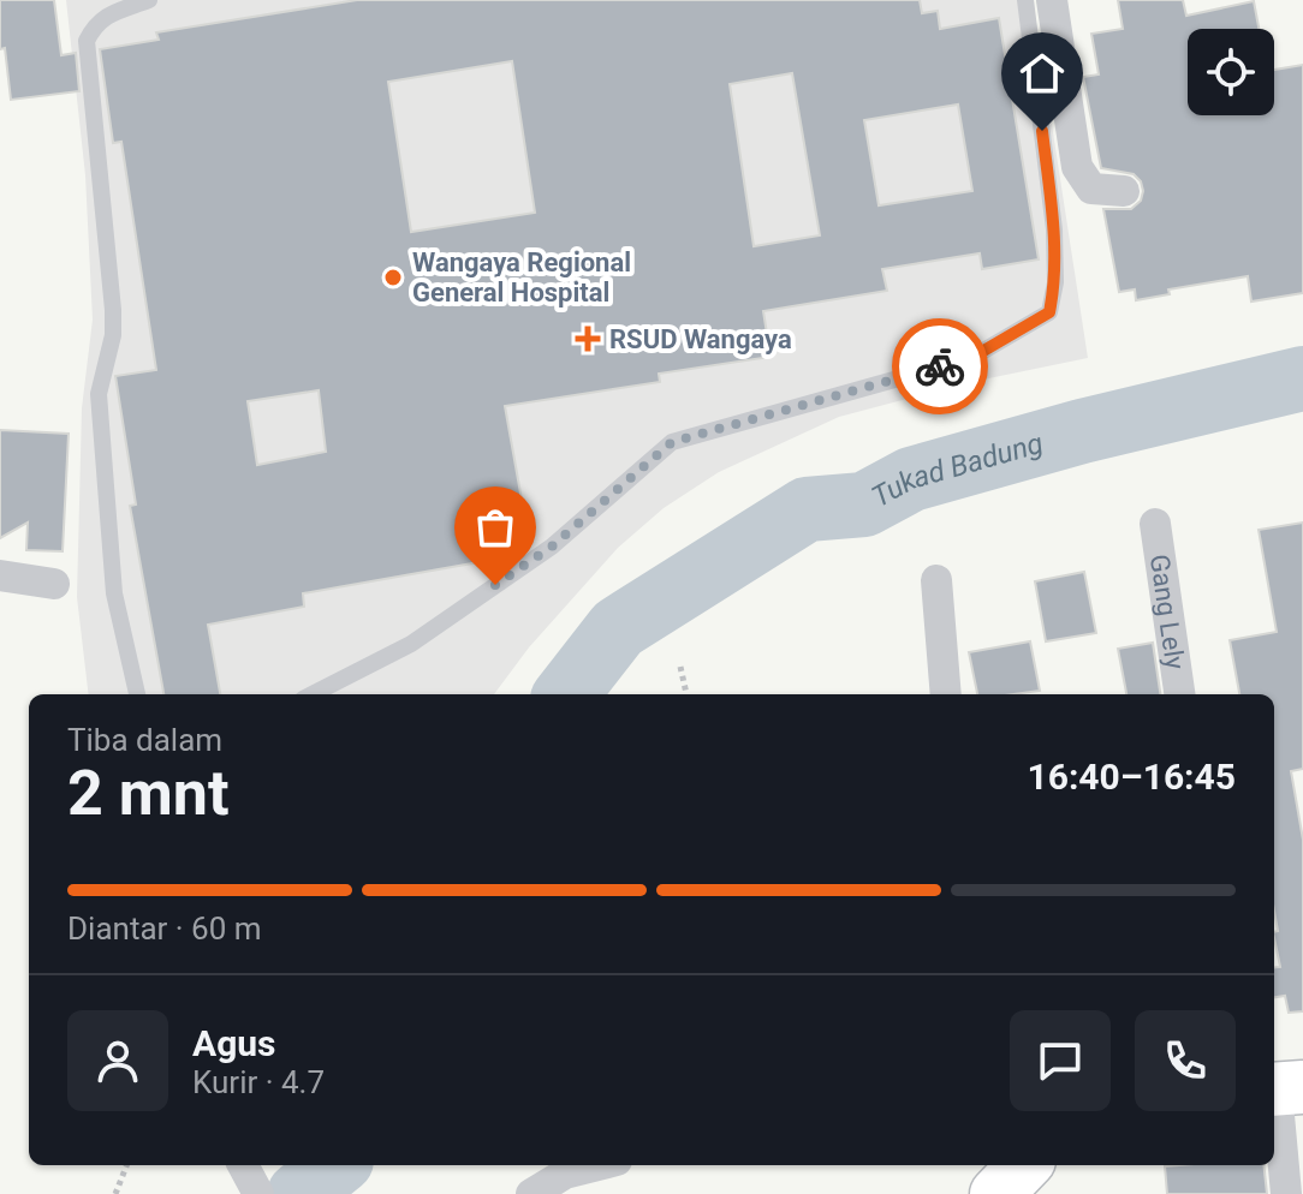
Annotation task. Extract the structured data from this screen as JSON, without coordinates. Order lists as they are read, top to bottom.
{
  "streets": {
    "street": ["Gang Lely"]
  },
  "water": ["Tukad Badung"],
  "places": {
    "other": ["Wangaya Regional General Hospital"],
    "health": ["RSUD Wangaya"]
  },
  "page": {
    "heading": ["2 mnt", "Tiba dalam", "16:40–16:45"],
    "panel": ["Agus", "Kurir · 4.7"],
    "bar": "Diantar · 60 m"
  }
}
